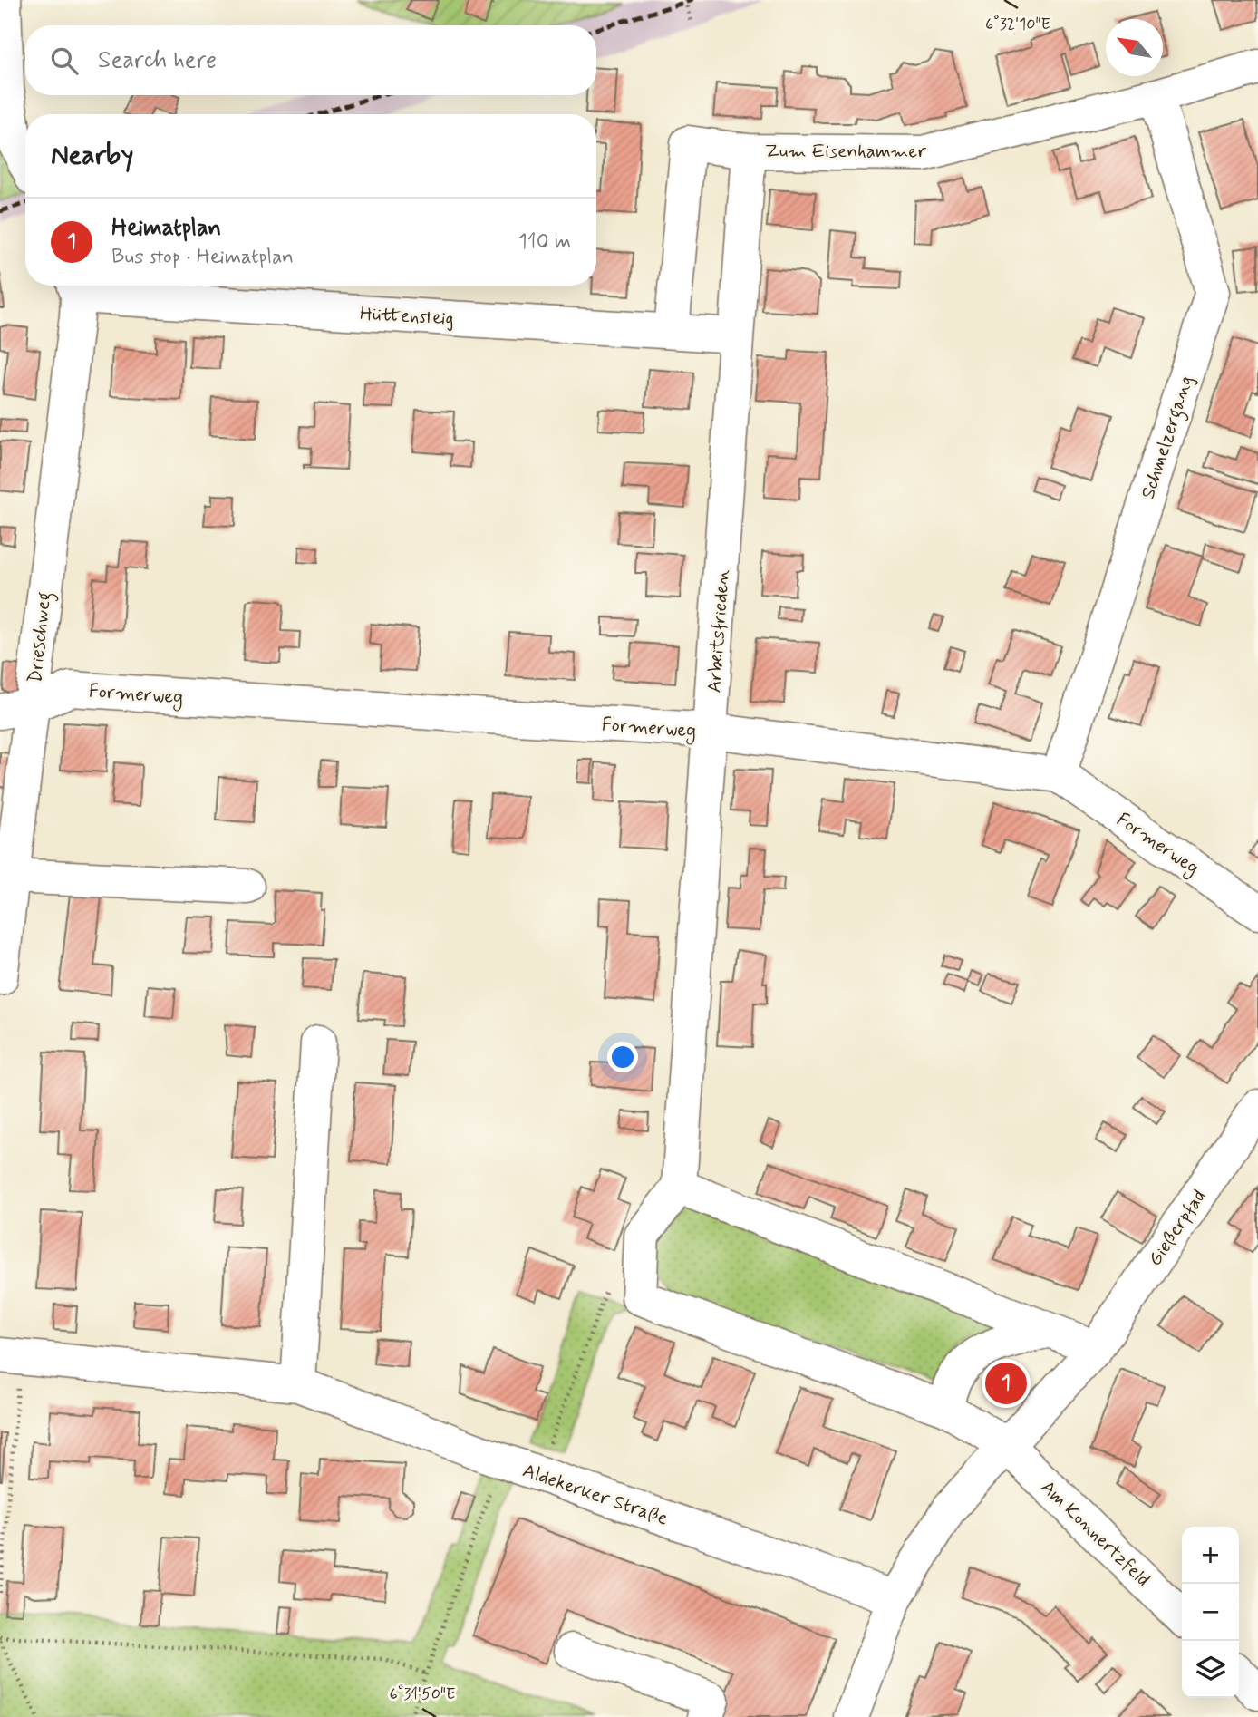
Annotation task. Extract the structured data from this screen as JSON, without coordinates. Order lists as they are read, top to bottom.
{
  "streets": {
    "street": [
      "Zum Eisenhammer",
      "Hüttensteig",
      "Schmelzergang",
      "Arbeitsfrieden",
      "Drieschweg",
      "Formerweg",
      "Gießerpfad",
      "Aldekerker Straße",
      "Am Konnertzfeld"
    ]
  },
  "crossings": [
    ["Zum Eisenhammer", "Hüttensteig"],
    ["Zum Eisenhammer", "Schmelzergang"],
    ["Zum Eisenhammer", "Arbeitsfrieden"],
    ["Hüttensteig", "Arbeitsfrieden"],
    ["Hüttensteig", "Drieschweg"],
    ["Schmelzergang", "Formerweg"],
    ["Arbeitsfrieden", "Formerweg"],
    ["Drieschweg", "Formerweg"],
    ["Gießerpfad", "Aldekerker Straße"],
    ["Gießerpfad", "Am Konnertzfeld"]
  ],
  "north": "top left",
  "page": {
    "search": "Search here",
    "heading": "Nearby",
    "list": [
      {
        "mark": "1",
        "name": "Heimatplan",
        "note": "Bus stop · Heimatplan",
        "value": "110 m"
      }
    ],
    "pins": "1",
    "map_buttons": ["+", "−"]
  },
  "coordinates": ["6°32'10\"E", "6°31'50\"E"]
}
